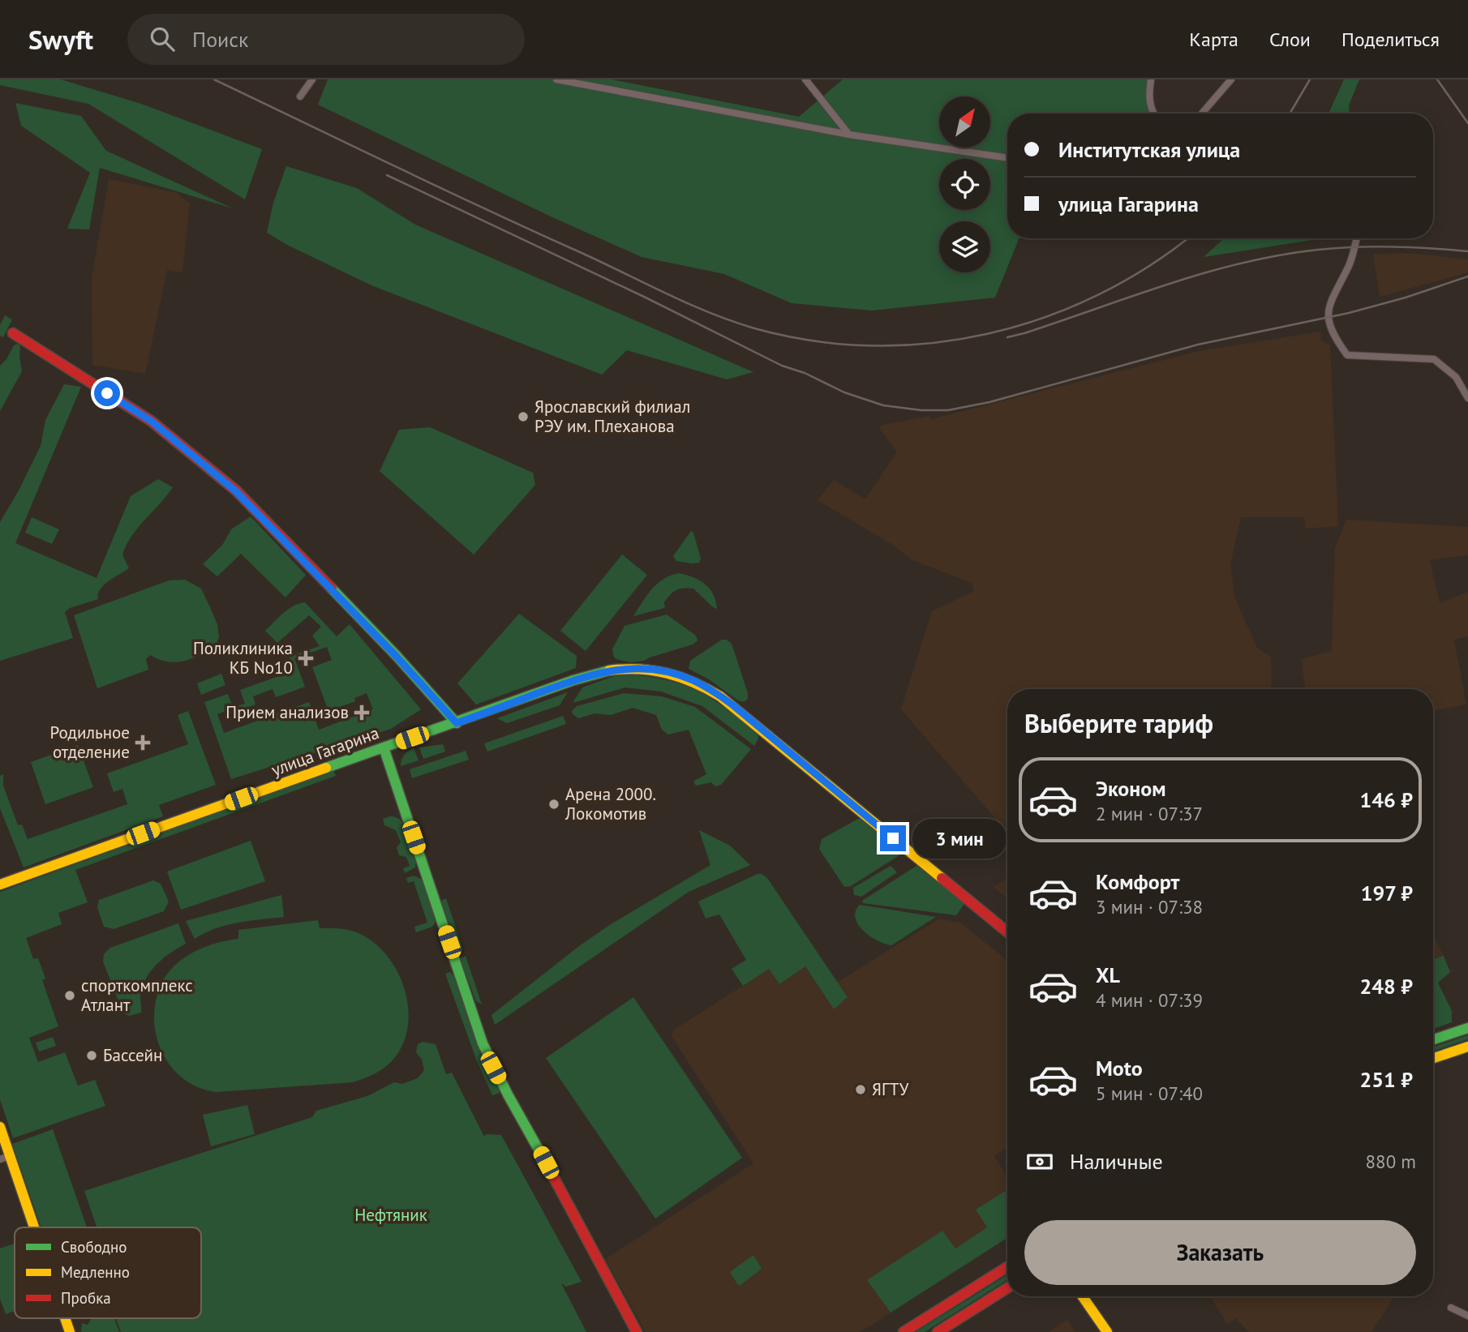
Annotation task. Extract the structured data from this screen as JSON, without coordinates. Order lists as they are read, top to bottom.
{
  "streets": {
    "street": ["улица Гагарина"]
  },
  "parks": ["Нефтяник"],
  "places": {
    "other": [
      "Ярославский филиал РЭУ им. Плеханова",
      "Арена 2000. Локомотив",
      "спорткомплекс Атлант",
      "Бассейн",
      "ЯГТУ"
    ],
    "health": ["Поликлиника КБ No10", "Прием анализов", "Родильное отделение"]
  },
  "legend": ["Свободно", "Медленно", "Пробка"],
  "north": "top right",
  "page": {
    "header": "Swyft",
    "search": "Поиск",
    "nav": ["Карта", "Слои", "Поделиться"],
    "banner": ["Институтская улица", "улица Гагарина"],
    "heading": "Выберите тариф",
    "list": [
      {
        "name": "Эконом",
        "note": "2 мин · 07:37",
        "value": "146 ₽"
      },
      {
        "name": "Комфорт",
        "note": "3 мин · 07:38",
        "value": "197 ₽"
      },
      {
        "name": "XL",
        "note": "4 мин · 07:39",
        "value": "248 ₽"
      },
      {
        "name": "Moto",
        "note": "5 мин · 07:40",
        "value": "251 ₽"
      }
    ],
    "bubble": "3 мин",
    "pay": ["Наличные", "880 m"],
    "buttons": "Заказать"
  }
}
